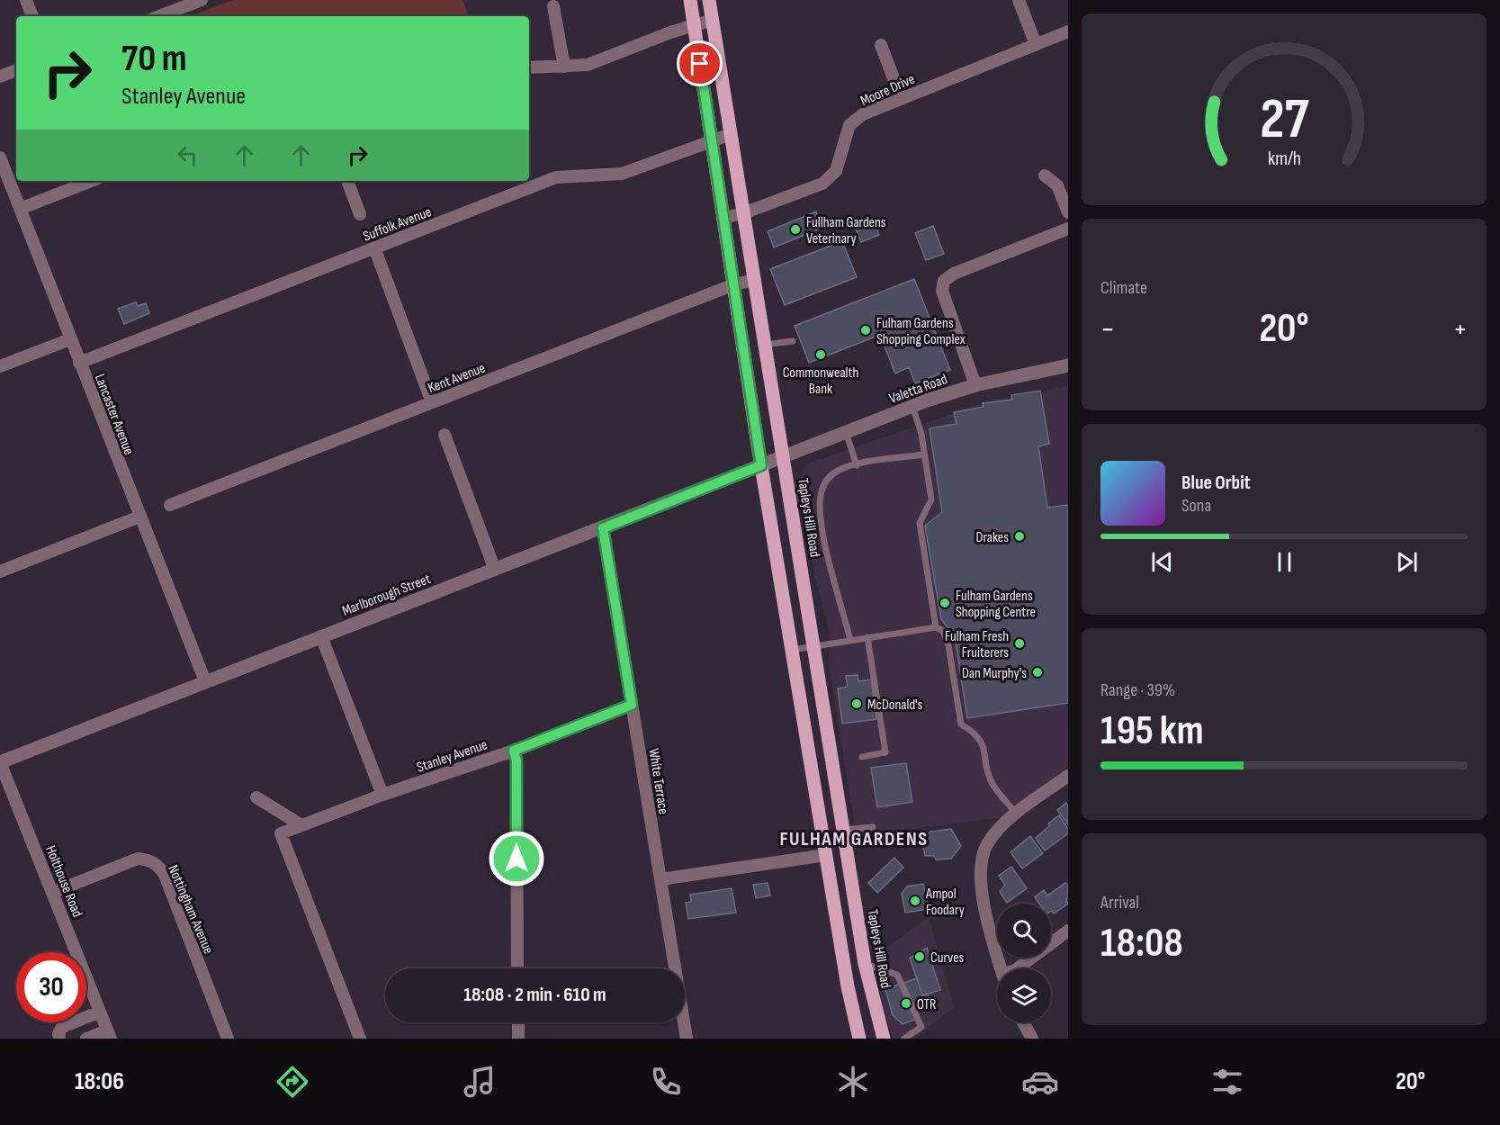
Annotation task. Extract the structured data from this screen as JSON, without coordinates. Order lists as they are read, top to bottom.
{
  "streets": {
    "main road": ["Tapleys Hill Road"],
    "street": [
      "Moore Drive",
      "Suffolk Avenue",
      "Kent Avenue",
      "Valetta Road",
      "Lancaster Avenue",
      "Marlborough Street",
      "Stanley Avenue",
      "White Terrace",
      "Holthouse Road",
      "Nottingham Avenue"
    ]
  },
  "crossings": [
    ["Moore Drive", "Tapleys Hill Road"],
    ["Suffolk Avenue", "Lancaster Avenue"],
    ["Suffolk Avenue", "Tapleys Hill Road"],
    ["Kent Avenue", "Tapleys Hill Road"],
    ["Valetta Road", "Tapleys Hill Road"],
    ["Valetta Road", "Marlborough Street"],
    ["Lancaster Avenue", "Marlborough Street"],
    ["Tapleys Hill Road", "Marlborough Street"],
    ["Marlborough Street", "White Terrace"],
    ["Marlborough Street", "Holthouse Road"],
    ["Stanley Avenue", "White Terrace"],
    ["Holthouse Road", "Nottingham Avenue"]
  ],
  "districts": ["FULHAM GARDENS"],
  "places": [
    "Fullham Gardens Veterinary",
    "Fulham Gardens Shopping Complex",
    "Commonwealth Bank",
    "Drakes",
    "Fulham Gardens Shopping Centre",
    "Fulham Fresh Fruiterers",
    "Dan Murphy's",
    "McDonald's",
    "Ampol Foodary",
    "Curves",
    "OTR"
  ],
  "page": {
    "turn": ["70 m", "Stanley Avenue"],
    "tile": [
      "Climate",
      ["Range · 39%", "195 km"],
      ["Arrival", "18:08"]
    ],
    "heat": ["−", "20°", "+"],
    "song": ["Blue Orbit", "Sona"],
    "limit": "30",
    "trip": "18:08 · 2 min · 610 m",
    "tabs": ["18:06", "20°"],
    "gauge": ["27", "km/h"]
  }
}
